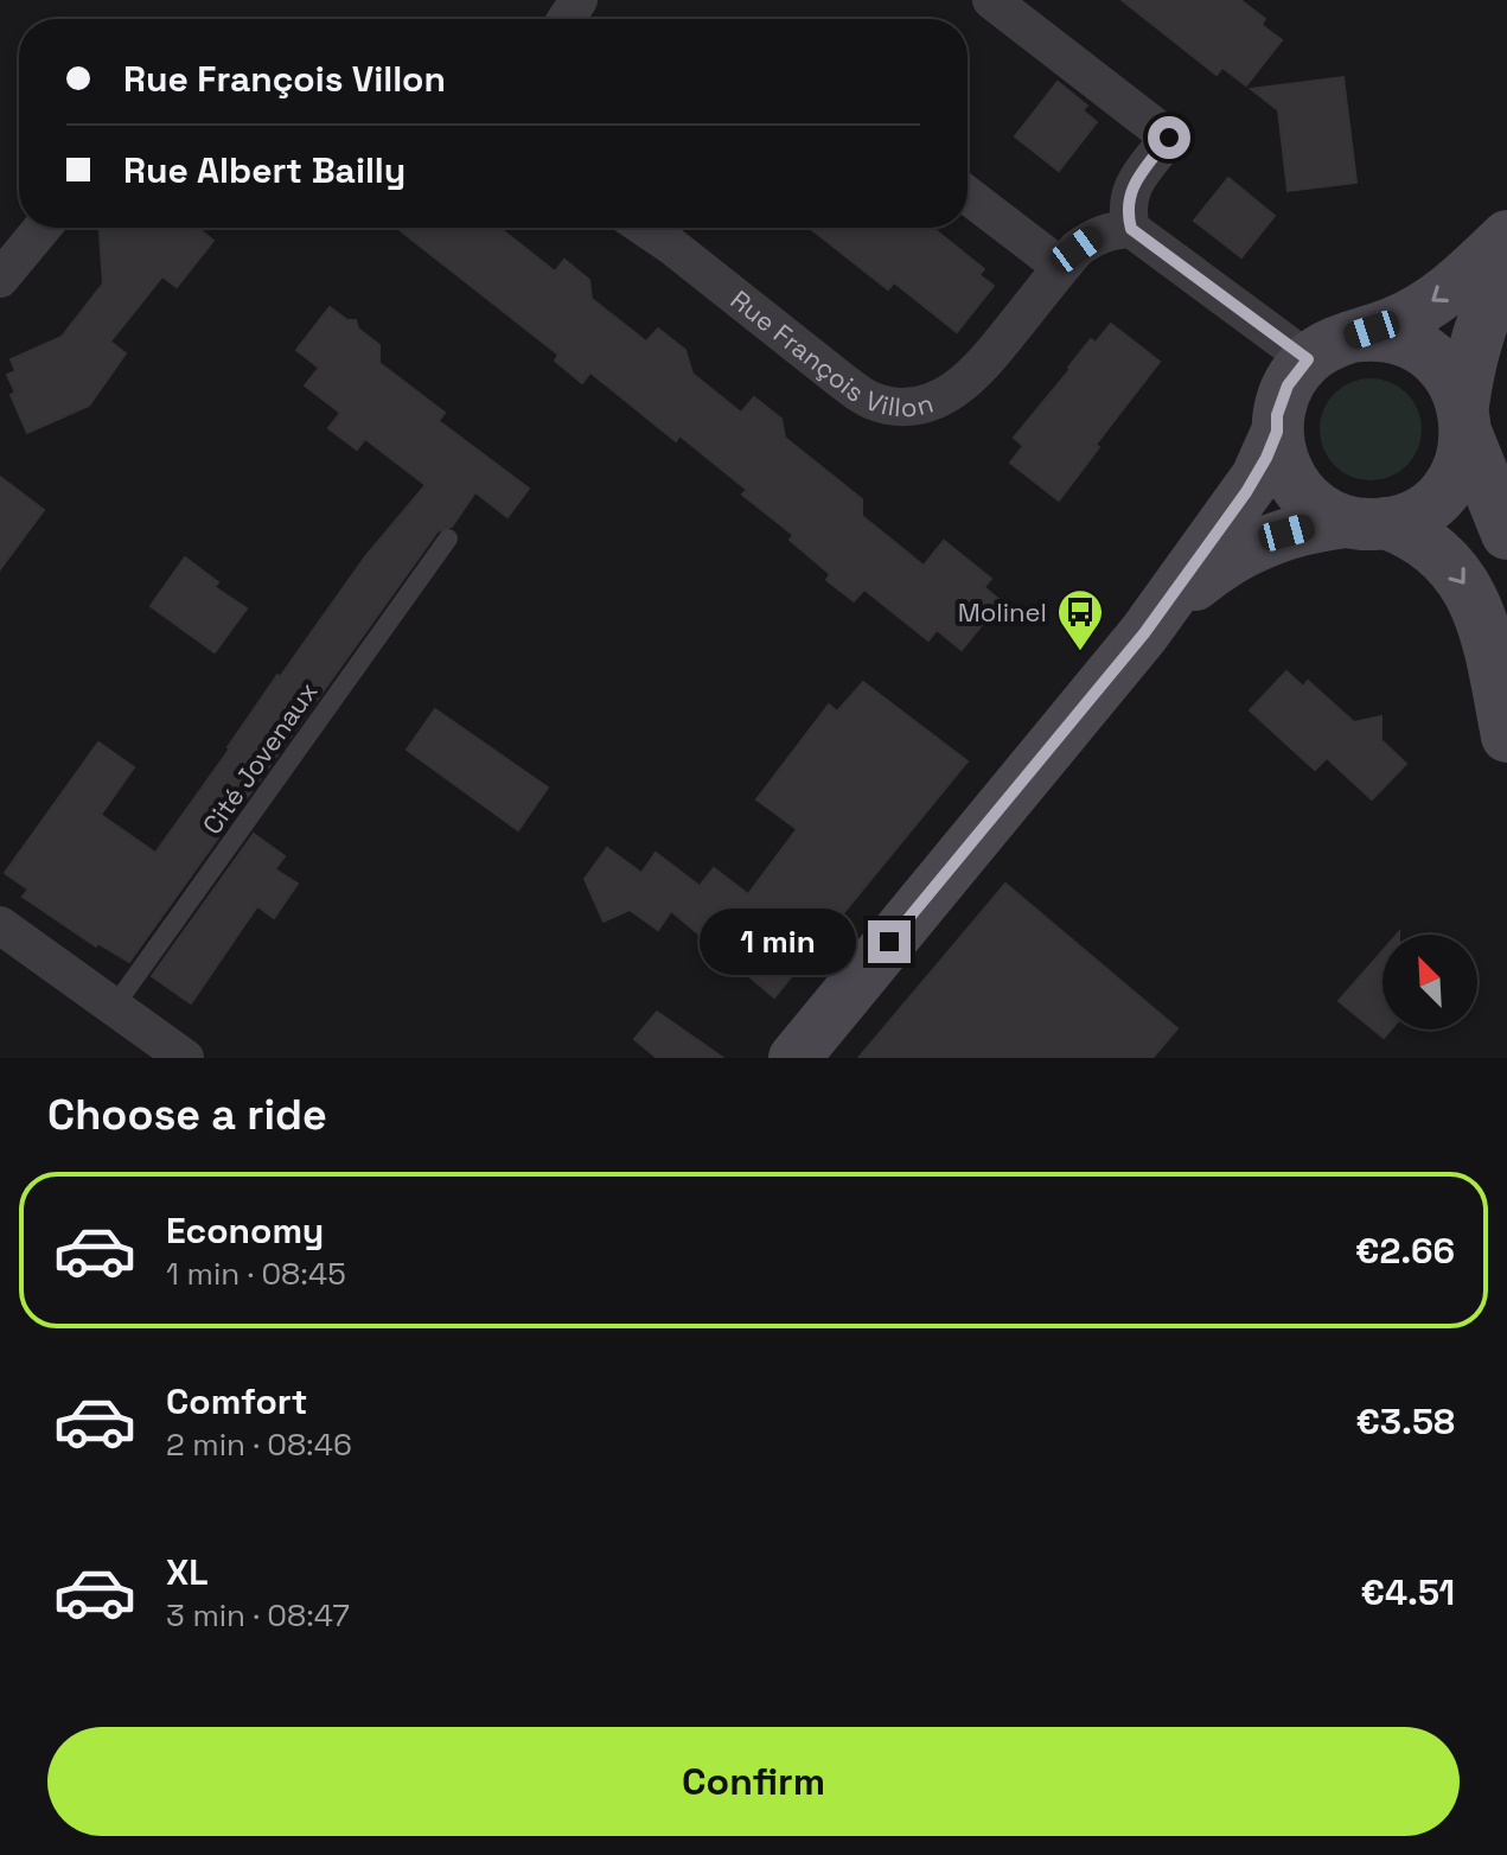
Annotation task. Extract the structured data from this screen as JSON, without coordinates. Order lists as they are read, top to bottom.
{
  "streets": {
    "street": ["Rue François Villon"],
    "lane": ["Cité Jovenaux"]
  },
  "places": {
    "bus stop": ["Molinel"]
  },
  "north": "top left",
  "page": {
    "banner": ["Rue François Villon", "Rue Albert Bailly"],
    "bubble": "1 min",
    "heading": "Choose a ride",
    "list": [
      {
        "name": "Economy",
        "note": "1 min · 08:45",
        "value": "€2.66"
      },
      {
        "name": "Comfort",
        "note": "2 min · 08:46",
        "value": "€3.58"
      },
      {
        "name": "XL",
        "note": "3 min · 08:47",
        "value": "€4.51"
      }
    ],
    "buttons": "Confirm"
  }
}
